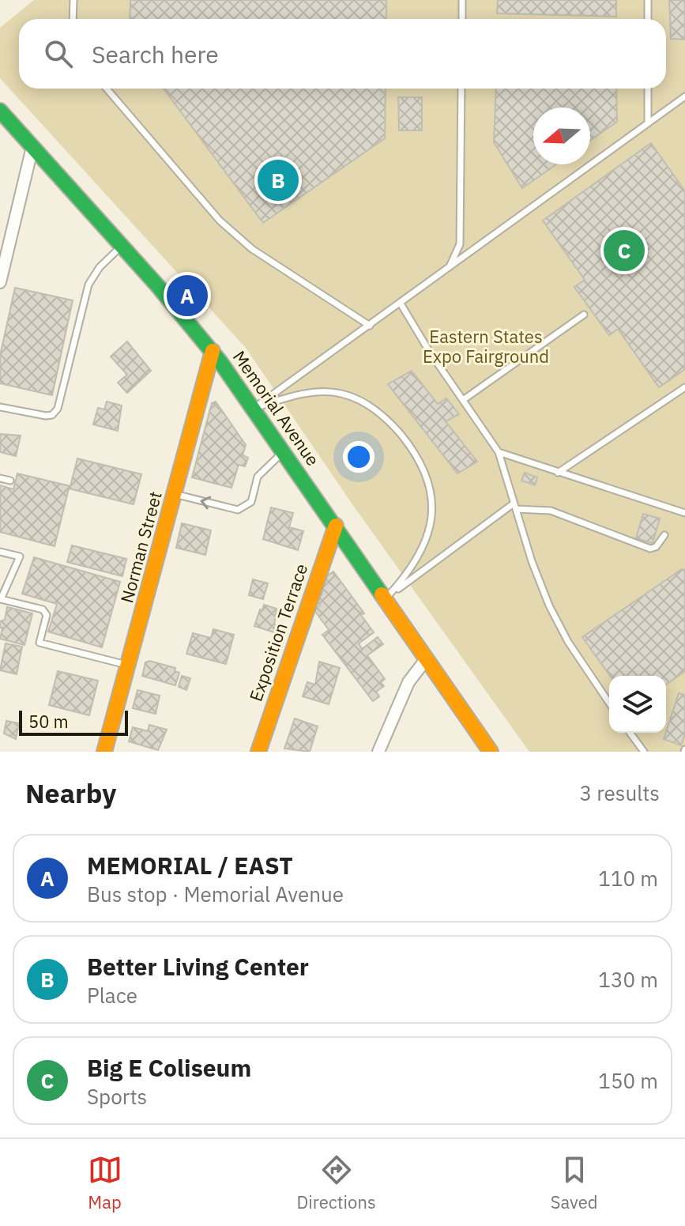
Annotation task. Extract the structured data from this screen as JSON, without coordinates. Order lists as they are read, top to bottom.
{
  "streets": {
    "main road": ["Memorial Avenue", "Norman Street", "Exposition Terrace"]
  },
  "crossings": [
    ["Memorial Avenue", "Norman Street"],
    ["Memorial Avenue", "Exposition Terrace"]
  ],
  "parks": ["Eastern States Expo Fairground"],
  "scale_bar": "50 m",
  "north": "left",
  "page": {
    "search": "Search here",
    "pins": ["B", "C", "A"],
    "scale": "50 m",
    "heading": ["Nearby", "3 results"],
    "list": [
      {
        "mark": "A",
        "name": "MEMORIAL / EAST",
        "note": "Bus stop · Memorial Avenue",
        "value": "110 m"
      },
      {
        "mark": "B",
        "name": "Better Living Center",
        "note": "Place",
        "value": "130 m"
      },
      {
        "mark": "C",
        "name": "Big E Coliseum",
        "note": "Sports",
        "value": "150 m"
      }
    ],
    "nav": ["Map", "Directions", "Saved"]
  }
}
